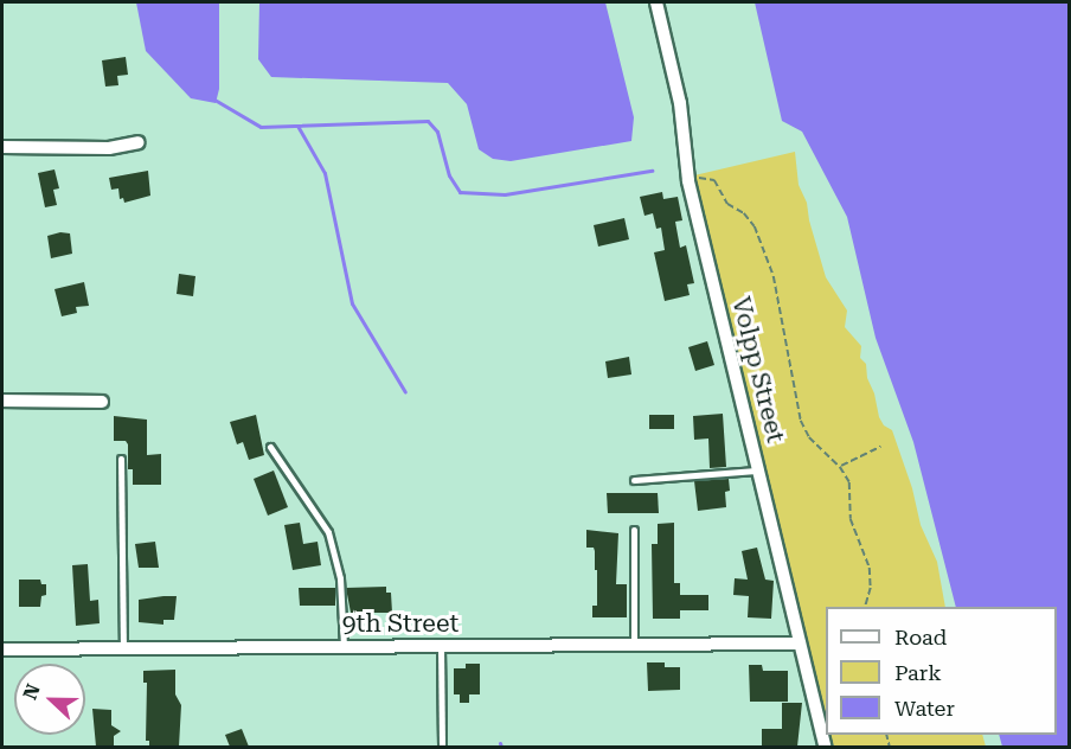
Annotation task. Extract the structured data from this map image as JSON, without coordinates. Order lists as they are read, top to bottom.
{
  "streets": {
    "street": ["Volpp Street", "9th Street"]
  },
  "crossings": [
    ["Volpp Street", "9th Street"]
  ],
  "legend": ["Road", "Park", "Water"],
  "north": "left"
}
